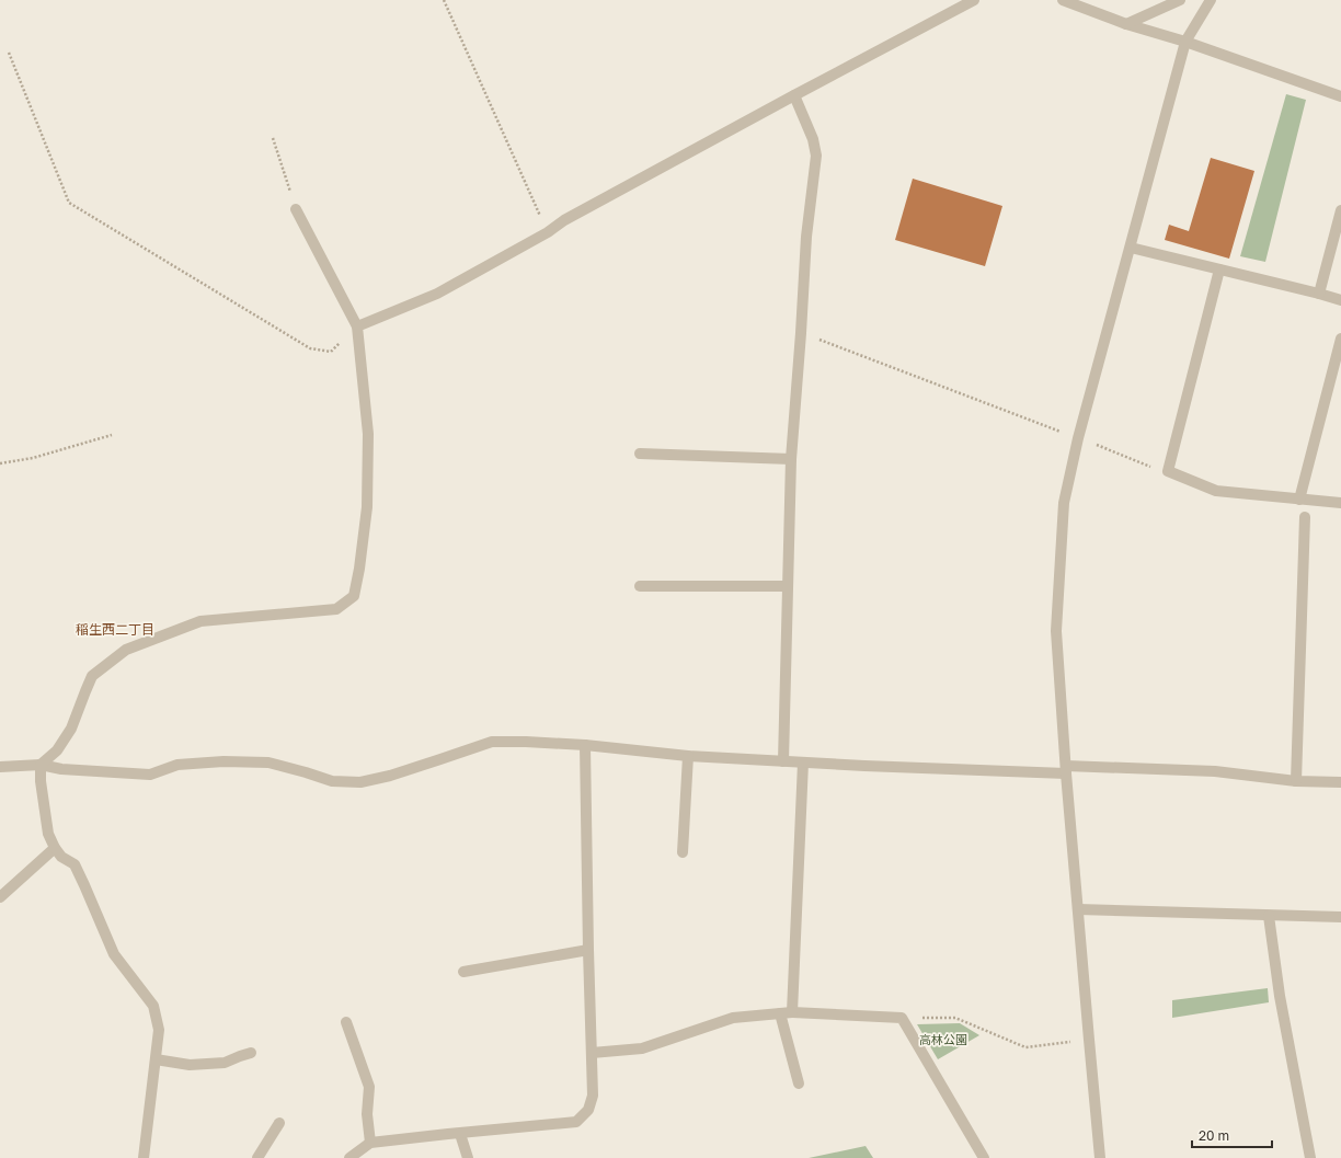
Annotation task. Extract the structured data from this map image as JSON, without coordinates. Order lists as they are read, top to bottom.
{
  "districts": ["稲生西二丁目"],
  "parks": ["高林公園"],
  "scale_bar": "20 m"
}
